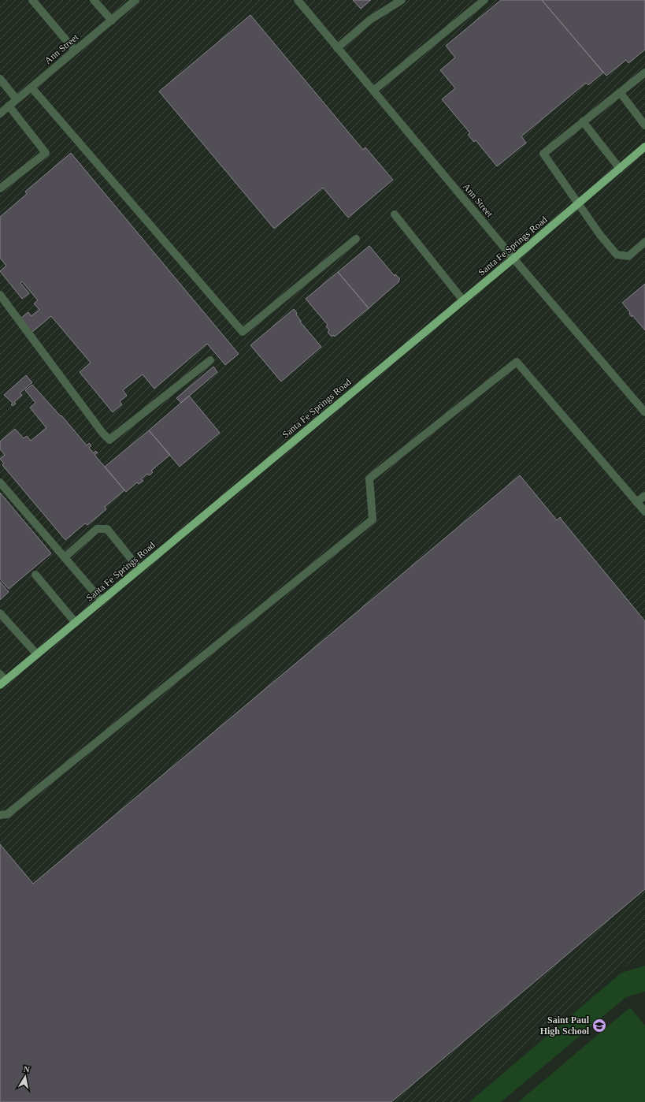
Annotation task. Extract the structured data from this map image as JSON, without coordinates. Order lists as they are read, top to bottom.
{
  "streets": {
    "main road": ["Santa Fe Springs Road"],
    "street": ["Ann Street"]
  },
  "crossings": [
    ["Ann Street", "Santa Fe Springs Road"]
  ],
  "places": {
    "school or university": ["Saint Paul High School"]
  },
  "north": "top"
}
